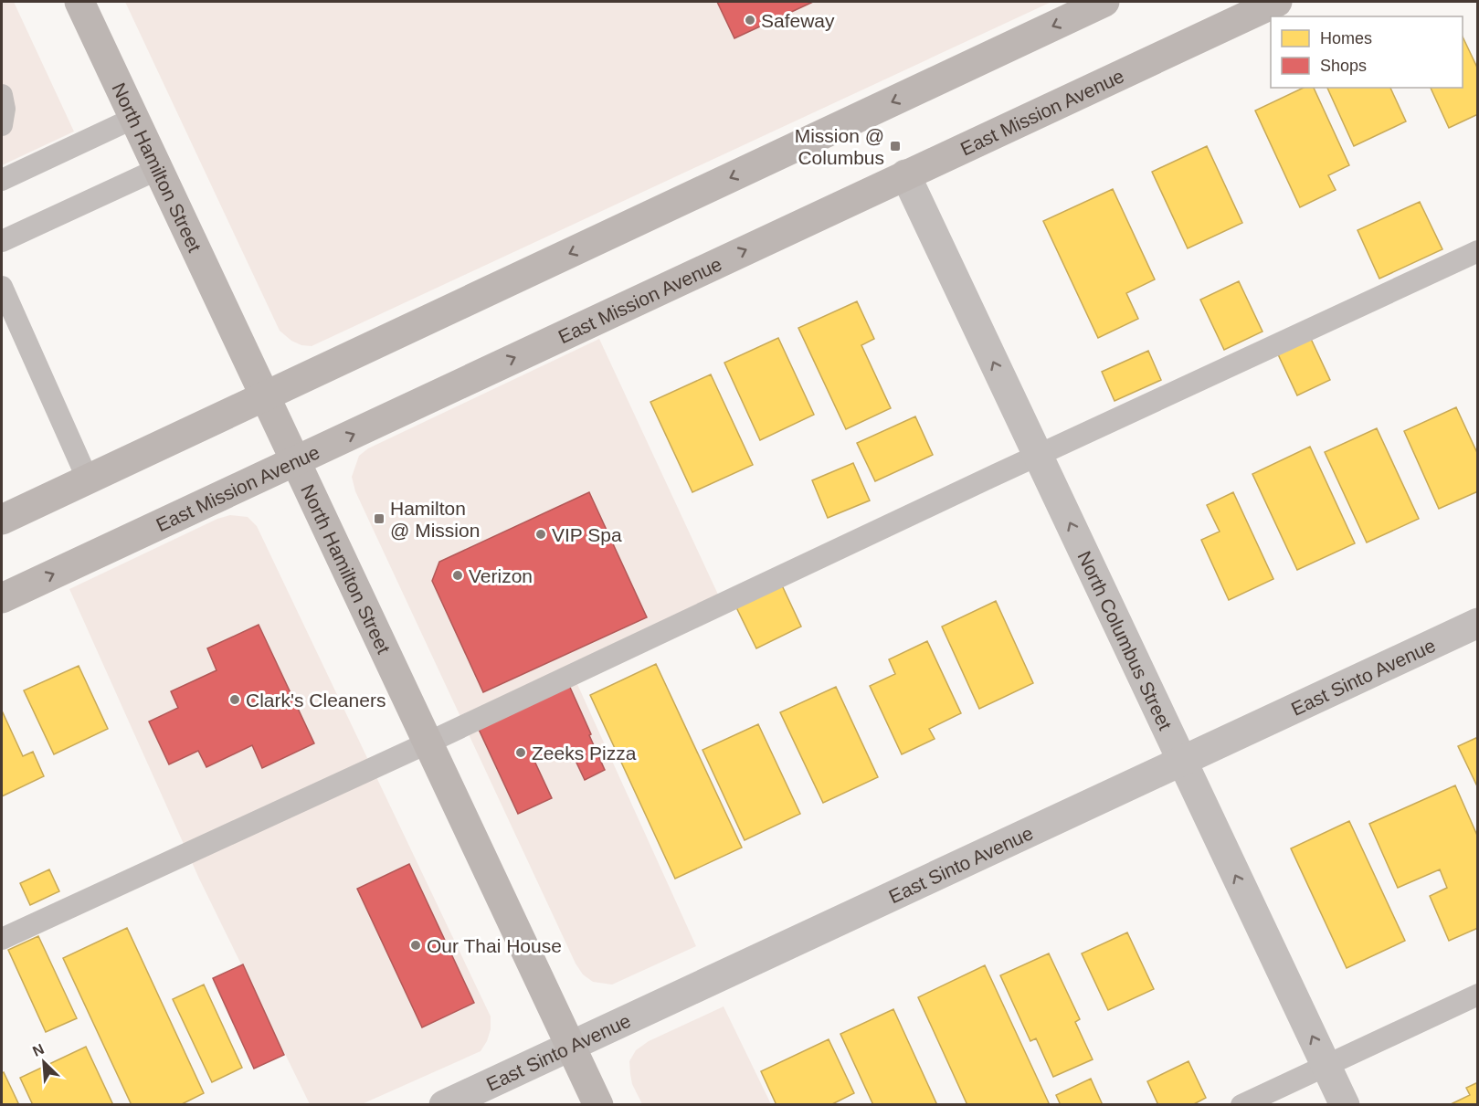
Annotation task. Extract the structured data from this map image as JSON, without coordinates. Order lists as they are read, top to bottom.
{
  "streets": {
    "main road": ["East Mission Avenue", "North Hamilton Street"],
    "street": ["North Columbus Street", "East Sinto Avenue"]
  },
  "crossings": [
    ["East Mission Avenue", "North Hamilton Street"],
    ["East Mission Avenue", "North Columbus Street"],
    ["North Hamilton Street", "East Sinto Avenue"],
    ["North Columbus Street", "East Sinto Avenue"]
  ],
  "one_way": ["North Columbus Street"],
  "places": {
    "other": [
      "Safeway",
      "VIP Spa",
      "Verizon",
      "Clark's Cleaners",
      "Zeeks Pizza",
      "Our Thai House"
    ],
    "transit": ["Mission @ Columbus", "Hamilton @ Mission"]
  },
  "legend": ["Homes", "Shops"],
  "north": "top left"
}
